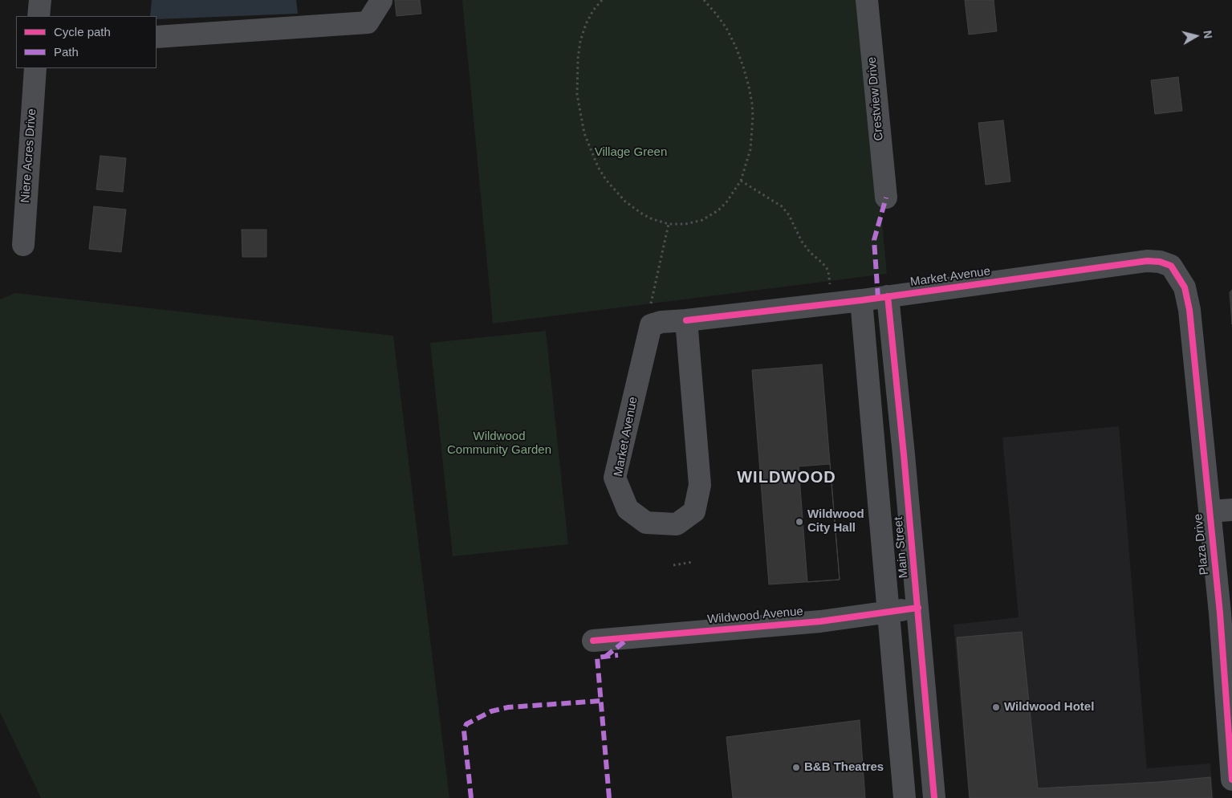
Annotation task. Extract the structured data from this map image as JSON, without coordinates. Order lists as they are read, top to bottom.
{
  "streets": {
    "street": [
      "Crestview Drive",
      "Niere Acres Drive",
      "Market Avenue",
      "Plaza Drive",
      "Main Street",
      "Wildwood Avenue"
    ]
  },
  "crossings": [
    ["Market Avenue", "Plaza Drive"],
    ["Market Avenue", "Main Street"],
    ["Main Street", "Wildwood Avenue"]
  ],
  "districts": ["WILDWOOD"],
  "parks": ["Village Green", "Wildwood Community Garden"],
  "places": ["Wildwood City Hall", "Wildwood Hotel", "B&B Theatres"],
  "legend": ["Cycle path", "Path"],
  "north": "right"
}
